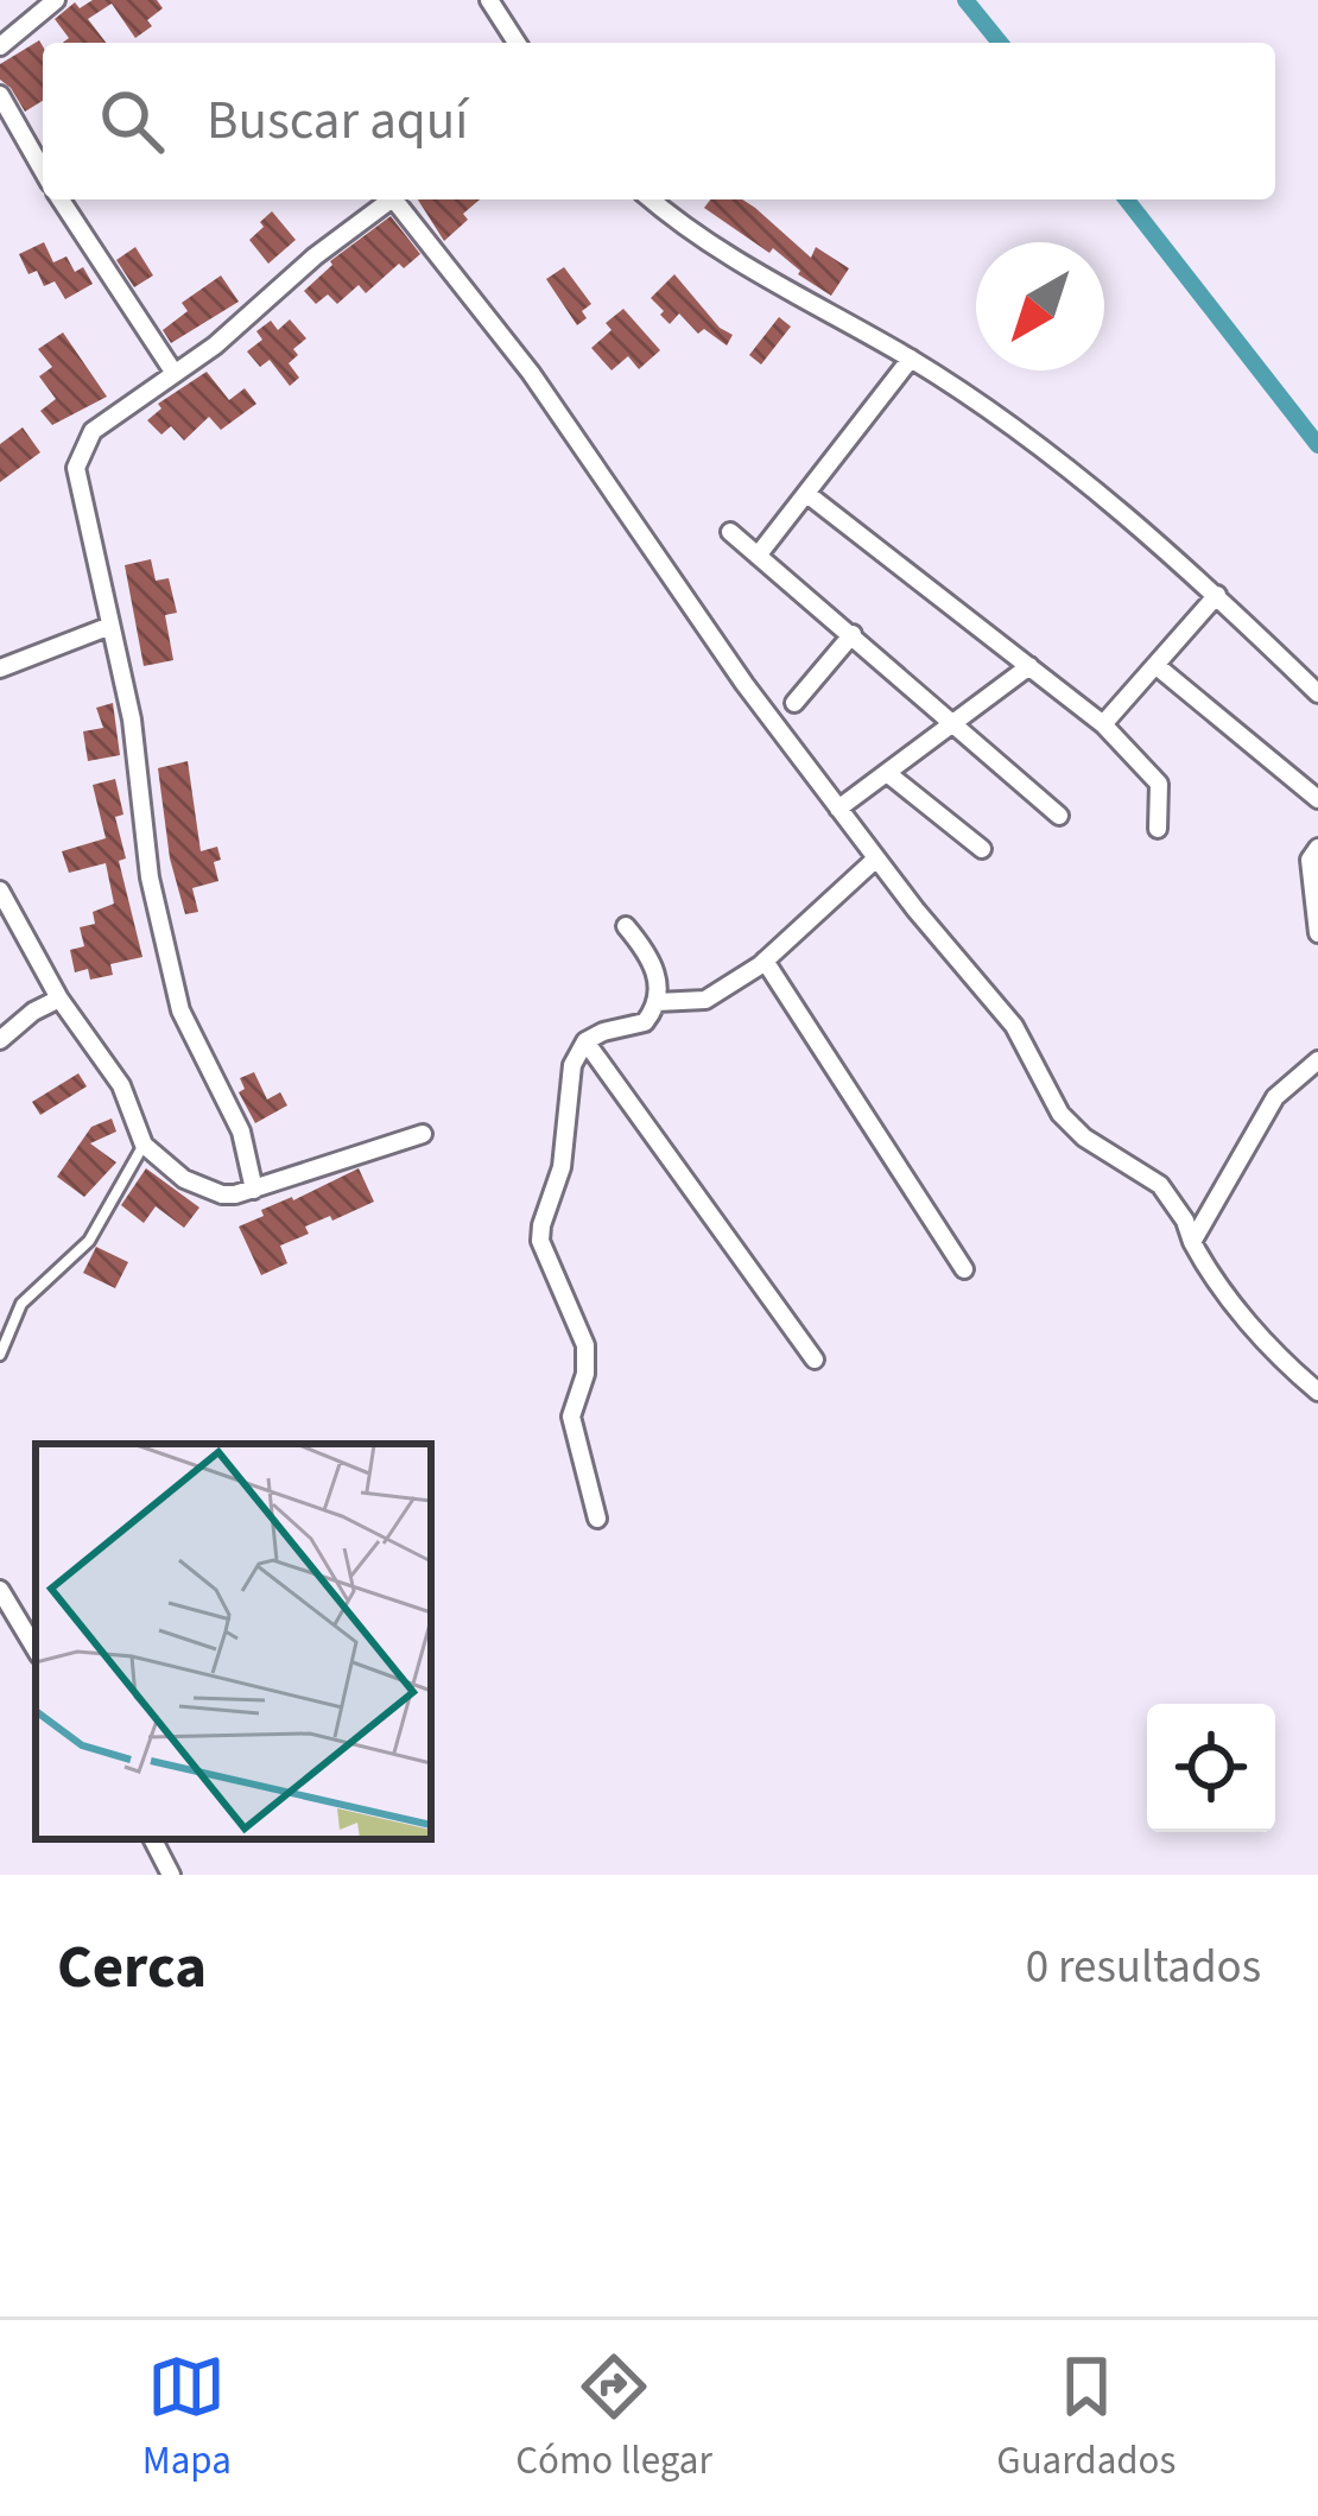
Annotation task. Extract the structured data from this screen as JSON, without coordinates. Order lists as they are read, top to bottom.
{
  "north": "bottom left",
  "page": {
    "search": "Buscar aquí",
    "heading": ["Cerca", "0 resultados"],
    "nav": ["Mapa", "Cómo llegar", "Guardados"]
  }
}
